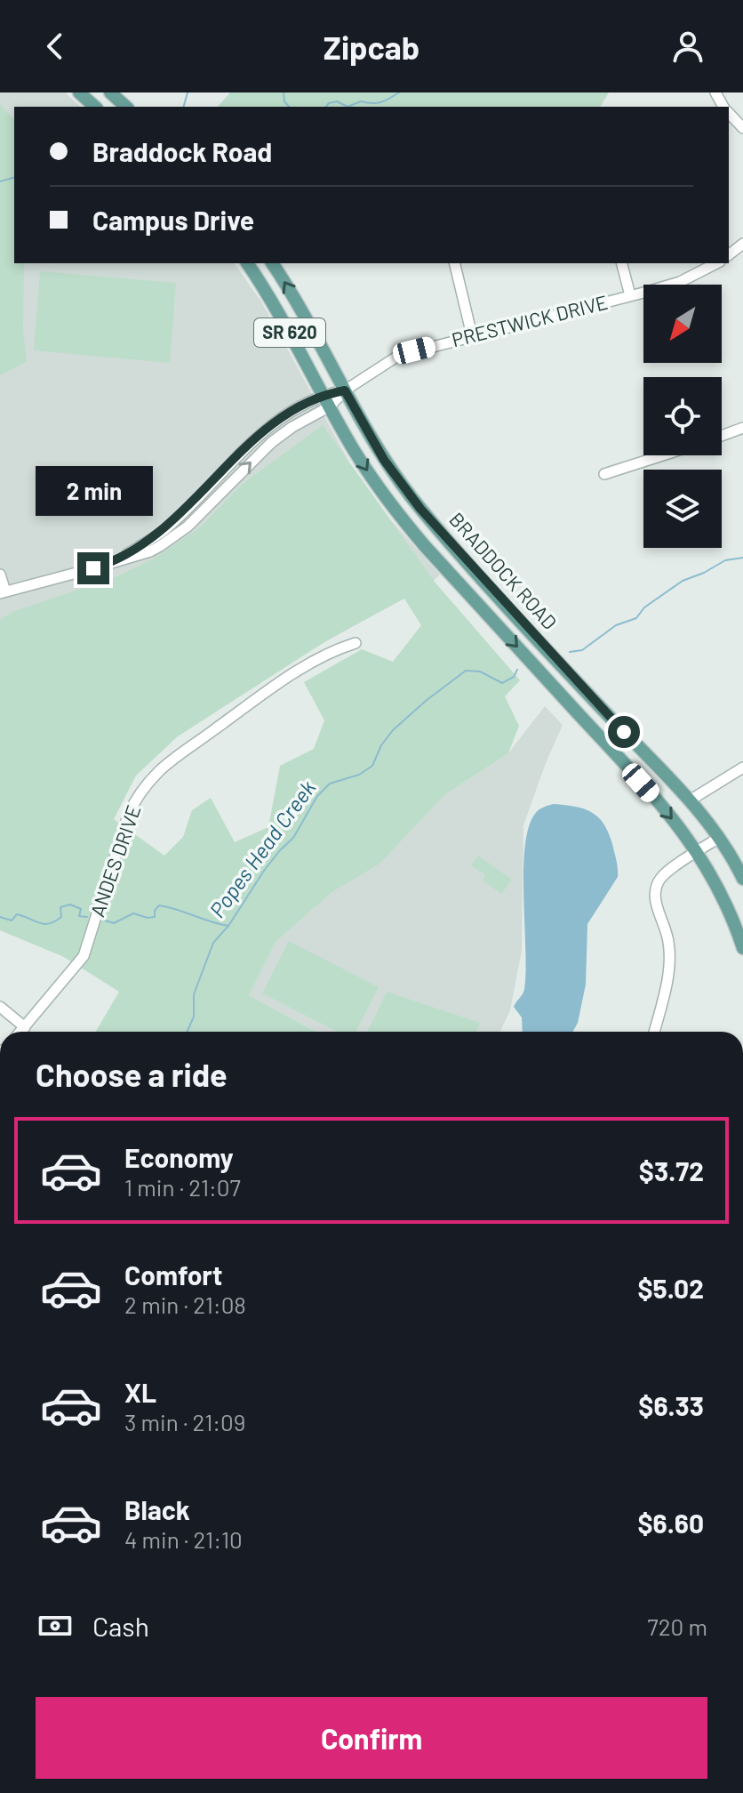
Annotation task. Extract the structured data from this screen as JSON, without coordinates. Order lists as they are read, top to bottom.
{
  "streets": {
    "main road": ["SR 620", "BRADDOCK ROAD"],
    "street": ["PRESTWICK DRIVE", "ANDES DRIVE"]
  },
  "crossings": [
    ["PRESTWICK DRIVE", "BRADDOCK ROAD"]
  ],
  "water": ["Popes Head Creek"],
  "north": "bottom left",
  "page": {
    "header": "Zipcab",
    "banner": ["Braddock Road", "Campus Drive"],
    "bubble": "2 min",
    "heading": "Choose a ride",
    "list": [
      {
        "name": "Economy",
        "note": "1 min · 21:07",
        "value": "$3.72"
      },
      {
        "name": "Comfort",
        "note": "2 min · 21:08",
        "value": "$5.02"
      },
      {
        "name": "XL",
        "note": "3 min · 21:09",
        "value": "$6.33"
      },
      {
        "name": "Black",
        "note": "4 min · 21:10",
        "value": "$6.60"
      }
    ],
    "pay": ["Cash", "720 m"],
    "buttons": "Confirm"
  }
}
